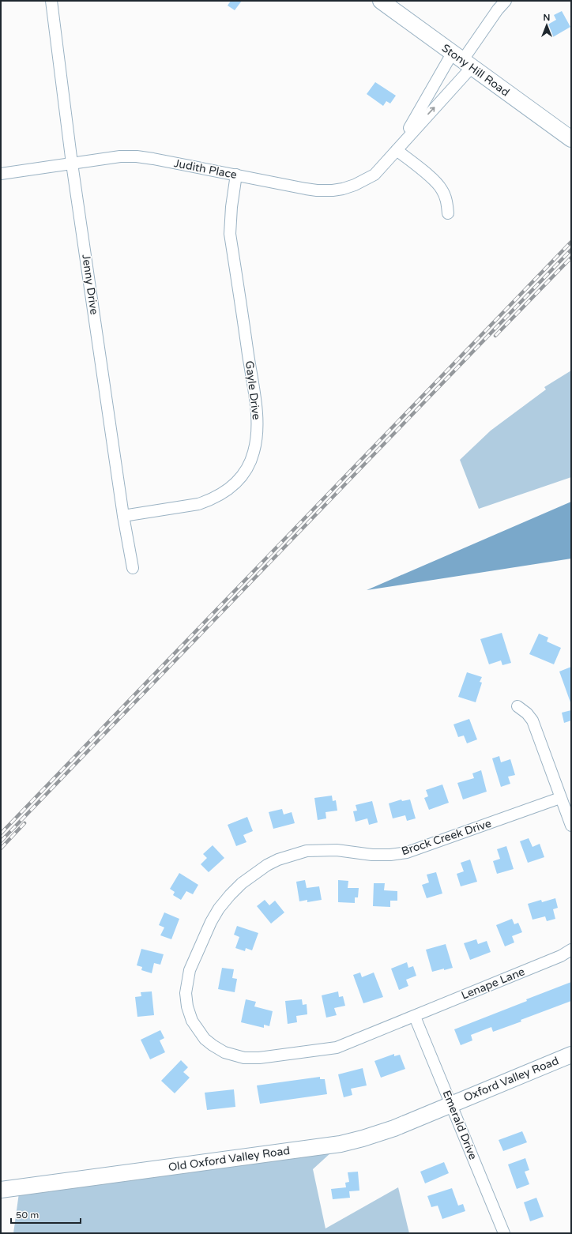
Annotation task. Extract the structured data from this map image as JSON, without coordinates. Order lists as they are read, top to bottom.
{
  "streets": {
    "street": [
      "Stony Hill Road",
      "Judith Place",
      "Jenny Drive",
      "Gayle Drive",
      "Brock Creek Drive",
      "Lenape Lane",
      "Oxford Valley Road",
      "Emerald Drive",
      "Old Oxford Valley Road"
    ]
  },
  "crossings": [
    ["Stony Hill Road", "Judith Place"],
    ["Judith Place", "Jenny Drive"],
    ["Judith Place", "Gayle Drive"],
    ["Jenny Drive", "Gayle Drive"],
    ["Brock Creek Drive", "Lenape Lane"],
    ["Brock Creek Drive", "Emerald Drive"],
    ["Lenape Lane", "Emerald Drive"],
    ["Oxford Valley Road", "Emerald Drive"],
    ["Oxford Valley Road", "Old Oxford Valley Road"],
    ["Emerald Drive", "Old Oxford Valley Road"]
  ],
  "scale_bar": "50 m",
  "north": "top"
}
